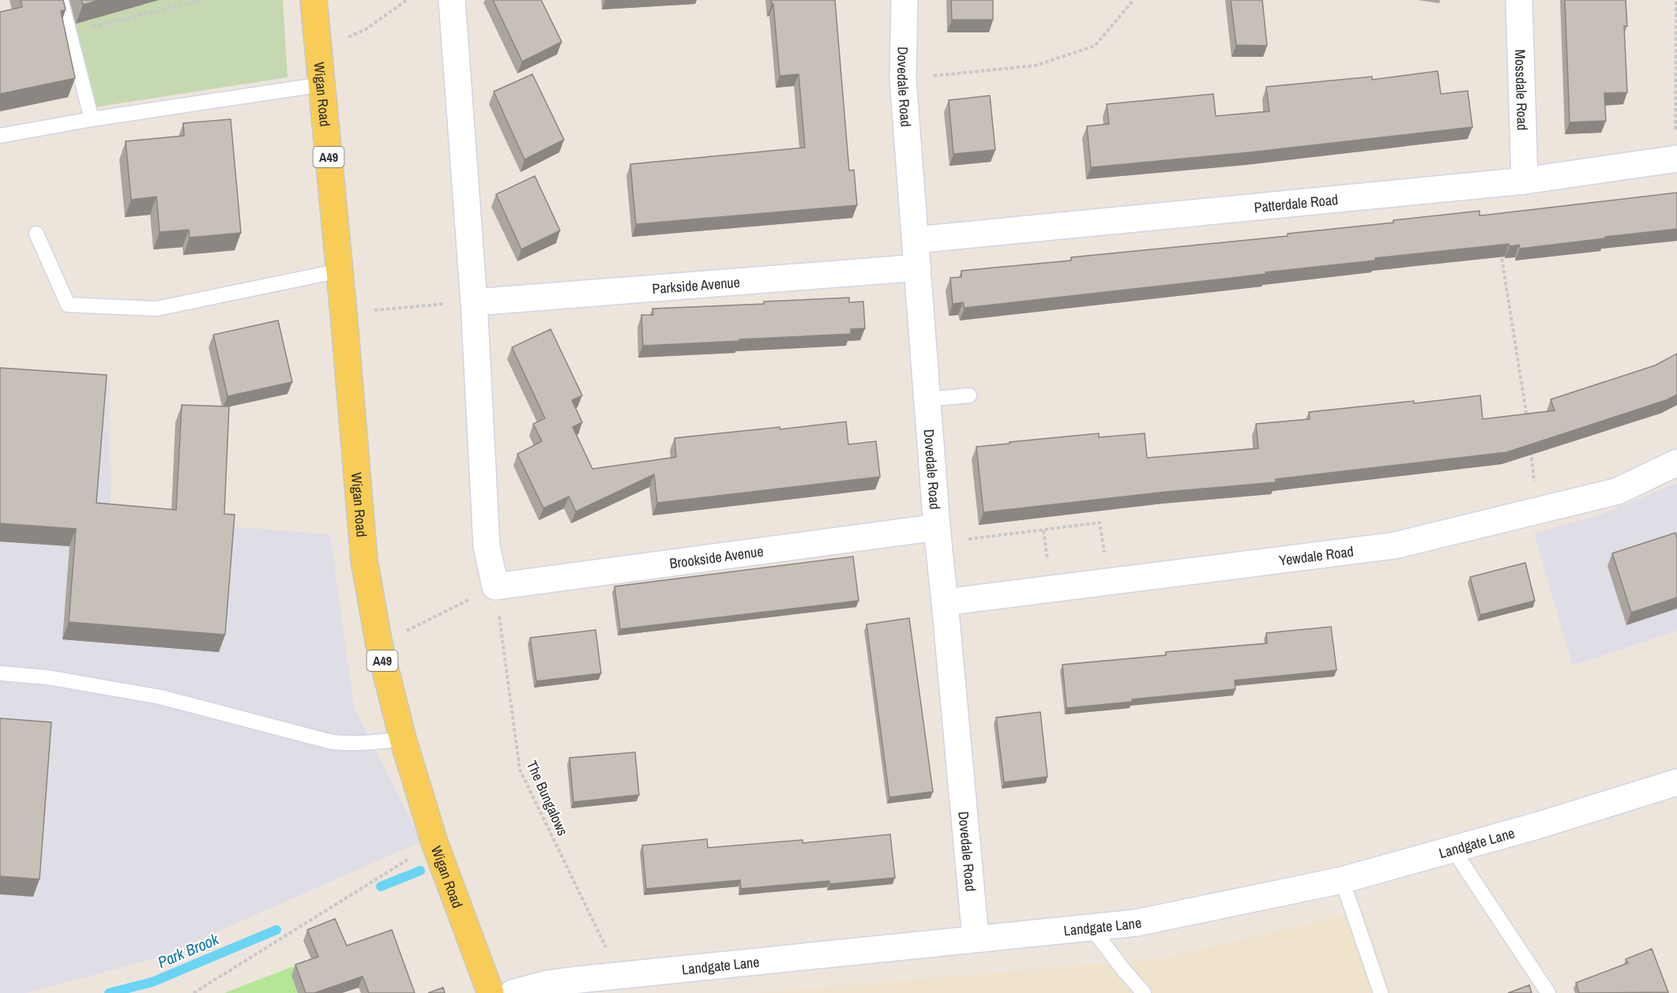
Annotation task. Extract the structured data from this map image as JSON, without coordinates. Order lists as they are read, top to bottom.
{
  "streets": {
    "main road": ["Wigan Road", "A49"],
    "street": [
      "Dovedale Road",
      "Mossdale Road",
      "Patterdale Road",
      "Parkside Avenue",
      "Yewdale Road",
      "Brookside Avenue",
      "Landgate Lane"
    ],
    "path": ["The Bungalows"]
  },
  "crossings": [
    ["Dovedale Road", "Patterdale Road"],
    ["Dovedale Road", "Parkside Avenue"],
    ["Dovedale Road", "Yewdale Road"],
    ["Dovedale Road", "Brookside Avenue"],
    ["Dovedale Road", "Landgate Lane"],
    ["Mossdale Road", "Patterdale Road"],
    ["Brookside Avenue", "The Bungalows"],
    ["The Bungalows", "Landgate Lane"]
  ],
  "water": ["Park Brook"]
}
